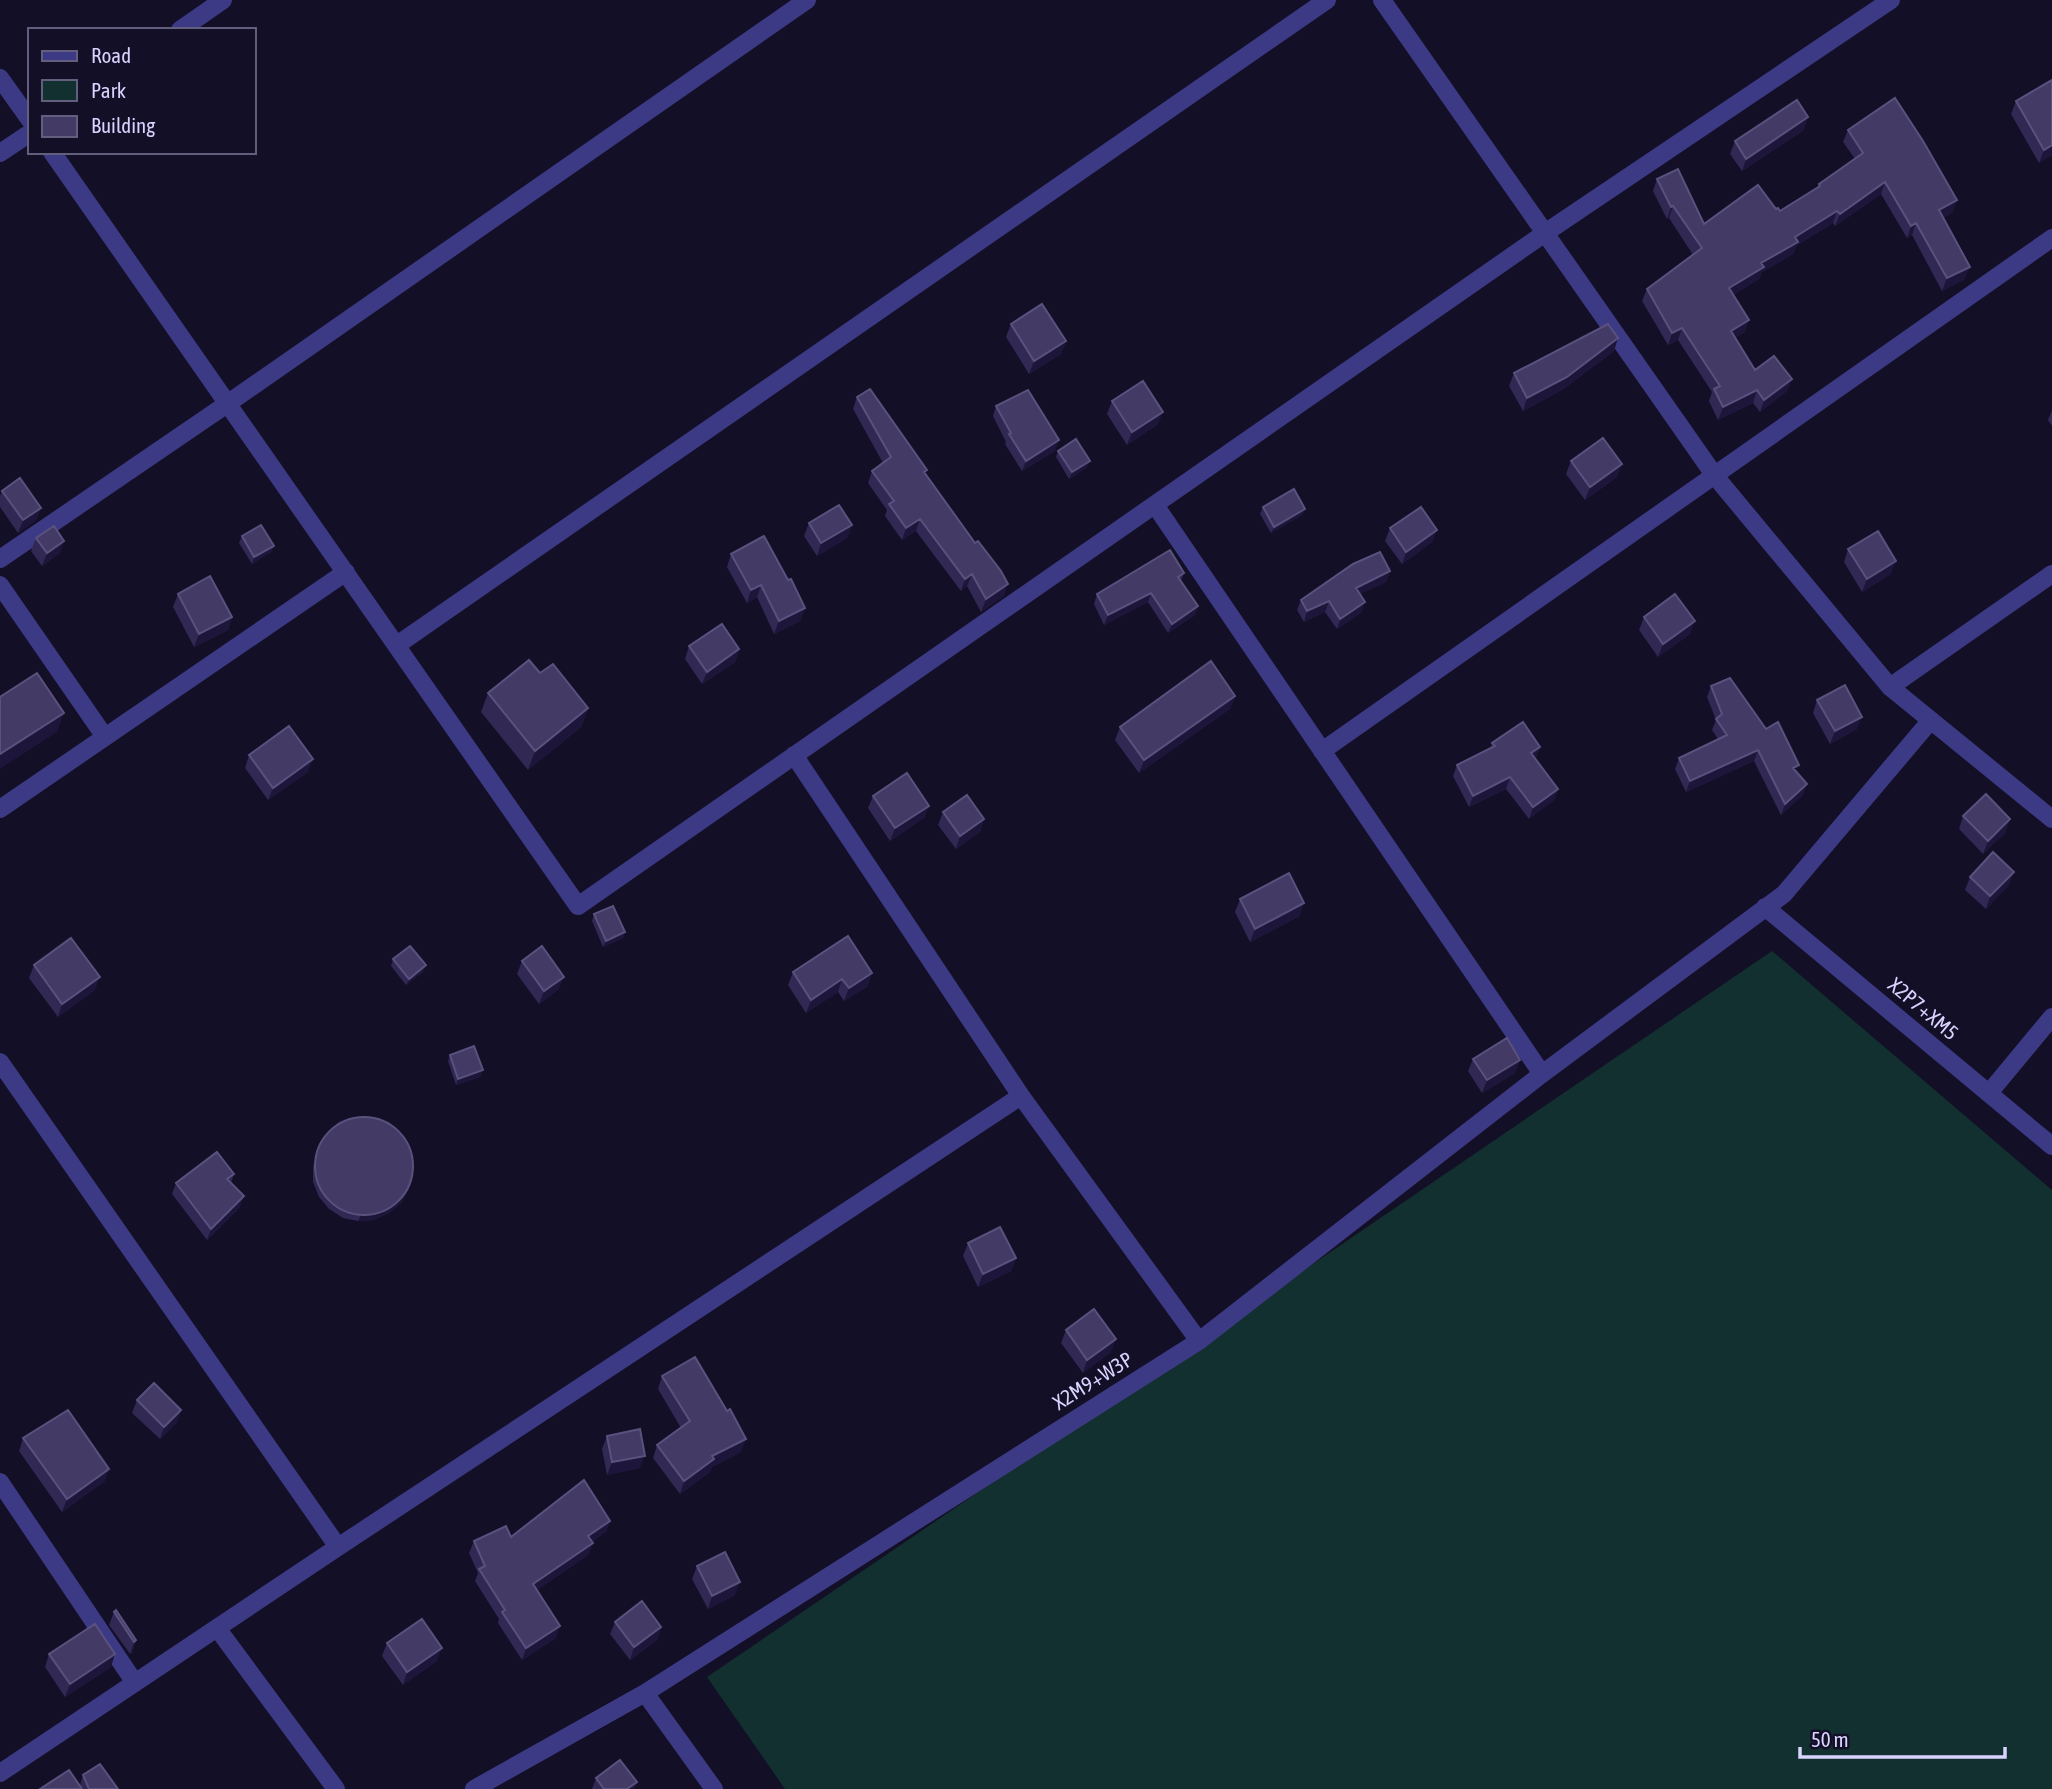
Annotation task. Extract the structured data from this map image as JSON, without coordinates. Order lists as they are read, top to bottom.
{
  "streets": {
    "street": ["X2P7+XM5", "X2M9+W3P"]
  },
  "crossings": [
    ["X2P7+XM5", "X2M9+W3P"]
  ],
  "legend": ["Road", "Park", "Building"],
  "scale_bar": "50 m"
}
